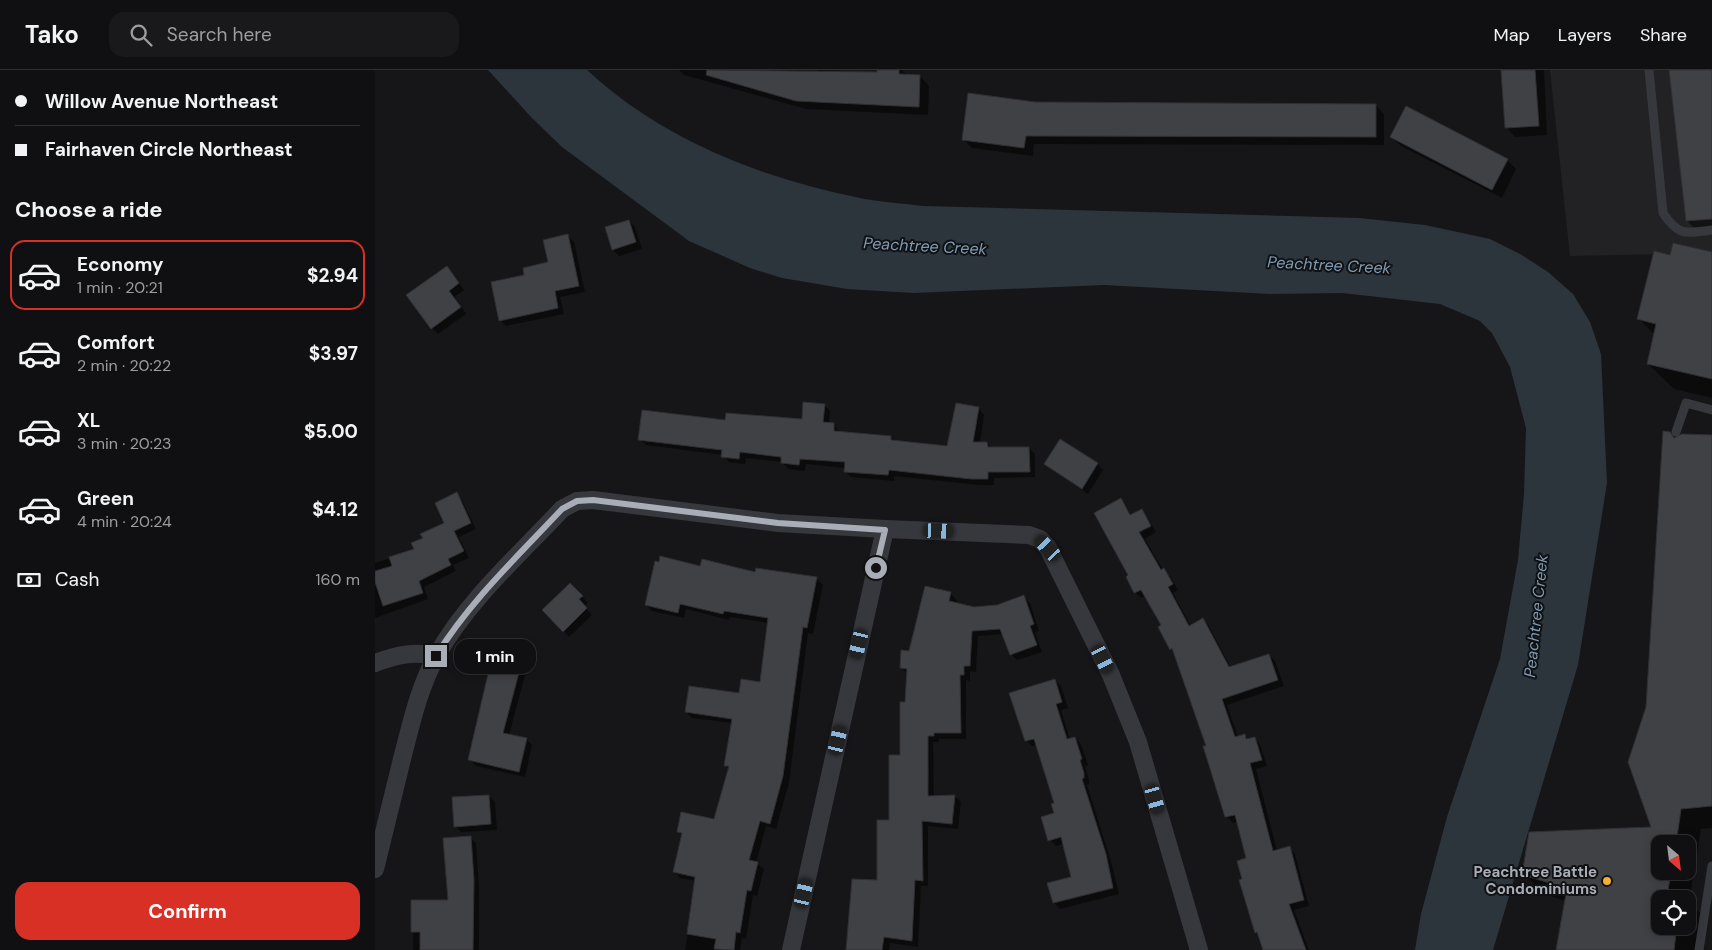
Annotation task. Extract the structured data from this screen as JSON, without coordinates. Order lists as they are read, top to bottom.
{
  "water": ["Peachtree Creek"],
  "places": ["Peachtree Battle Condominiums"],
  "north": "bottom right",
  "page": {
    "header": "Tako",
    "search": "Search here",
    "nav": ["Map", "Layers", "Share"],
    "banner": ["Willow Avenue Northeast", "Fairhaven Circle Northeast"],
    "heading": "Choose a ride",
    "list": [
      {
        "name": "Economy",
        "note": "1 min · 20:21",
        "value": "$2.94"
      },
      {
        "name": "Comfort",
        "note": "2 min · 20:22",
        "value": "$3.97"
      },
      {
        "name": "XL",
        "note": "3 min · 20:23",
        "value": "$5.00"
      },
      {
        "name": "Green",
        "note": "4 min · 20:24",
        "value": "$4.12"
      }
    ],
    "pay": ["Cash", "160 m"],
    "bubble": "1 min",
    "buttons": "Confirm"
  }
}
